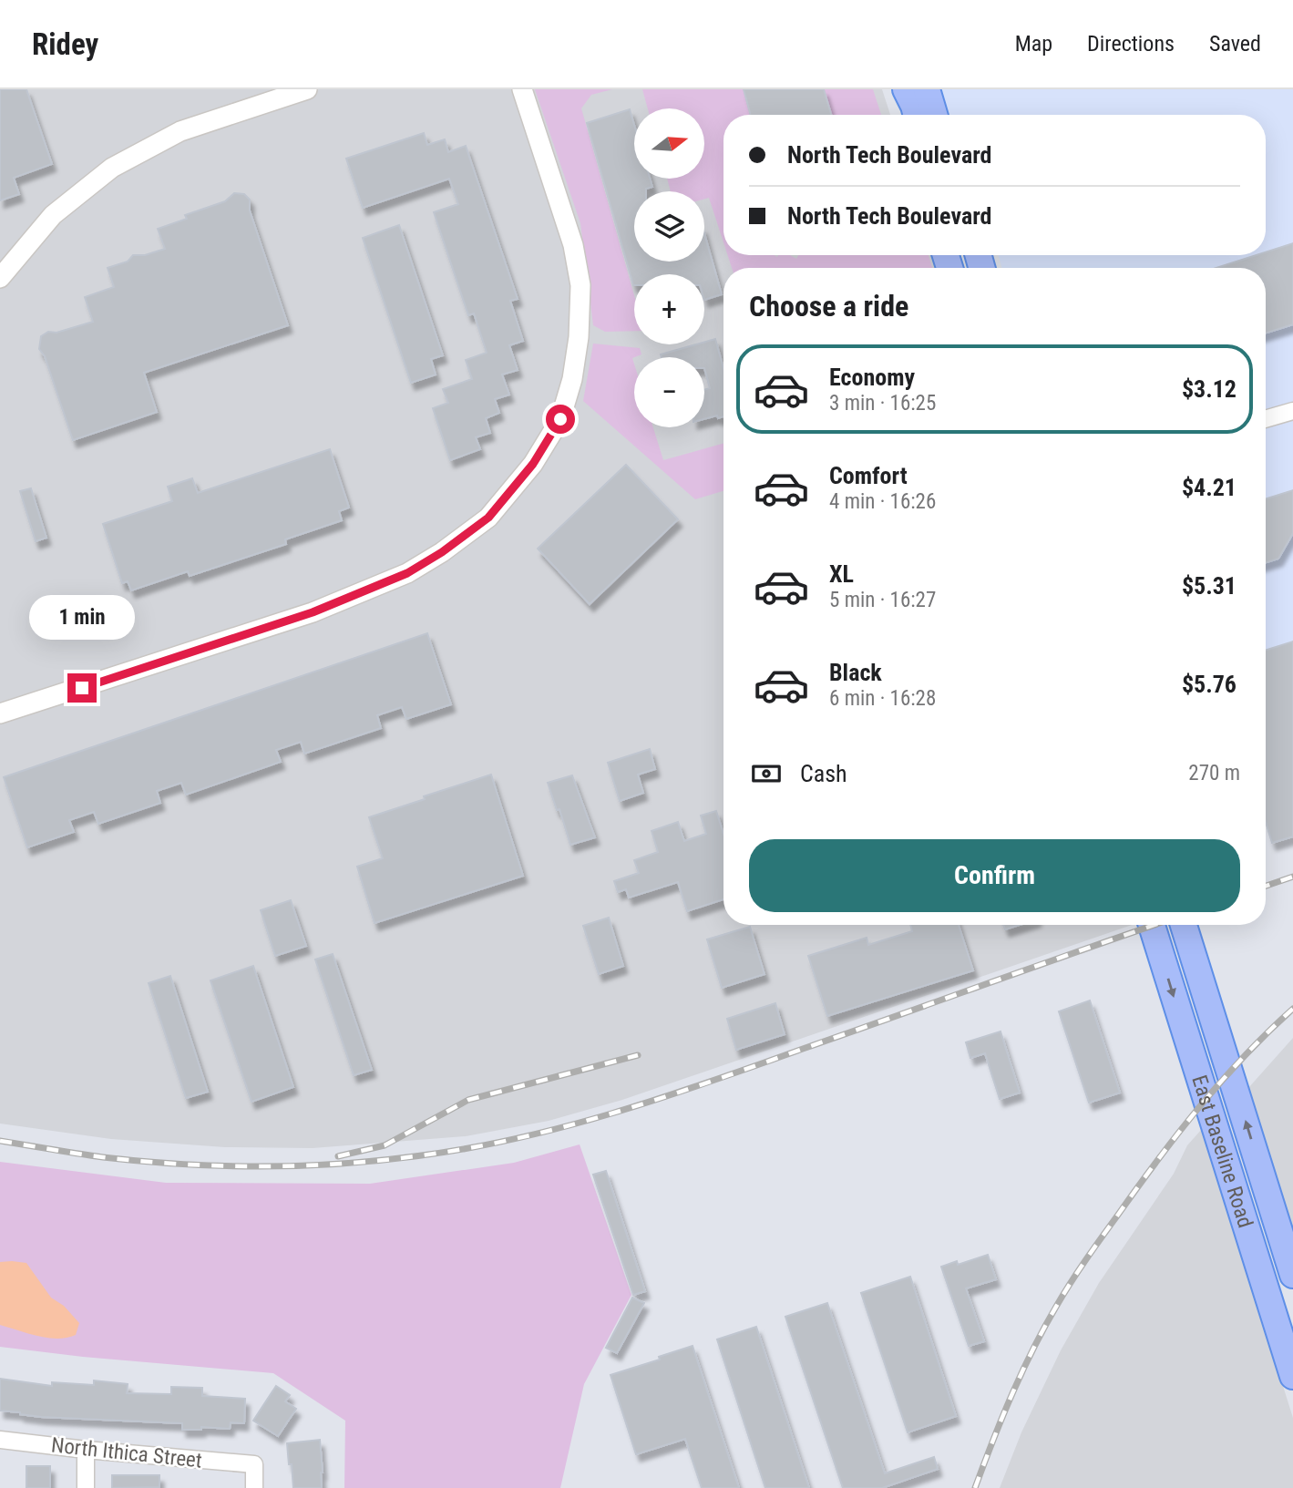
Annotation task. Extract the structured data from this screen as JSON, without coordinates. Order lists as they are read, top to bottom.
{
  "streets": {
    "main road": ["East Baseline Road"],
    "street": ["North Ithica Street"]
  },
  "north": "right",
  "page": {
    "header": "Ridey",
    "nav": ["Map", "Directions", "Saved"],
    "map_buttons": ["+", "−"],
    "banner": ["North Tech Boulevard", "North Tech Boulevard"],
    "heading": "Choose a ride",
    "list": [
      {
        "name": "Economy",
        "note": "3 min · 16:25",
        "value": "$3.12"
      },
      {
        "name": "Comfort",
        "note": "4 min · 16:26",
        "value": "$4.21"
      },
      {
        "name": "XL",
        "note": "5 min · 16:27",
        "value": "$5.31"
      },
      {
        "name": "Black",
        "note": "6 min · 16:28",
        "value": "$5.76"
      }
    ],
    "bubble": "1 min",
    "pay": ["Cash", "270 m"],
    "buttons": "Confirm"
  }
}
